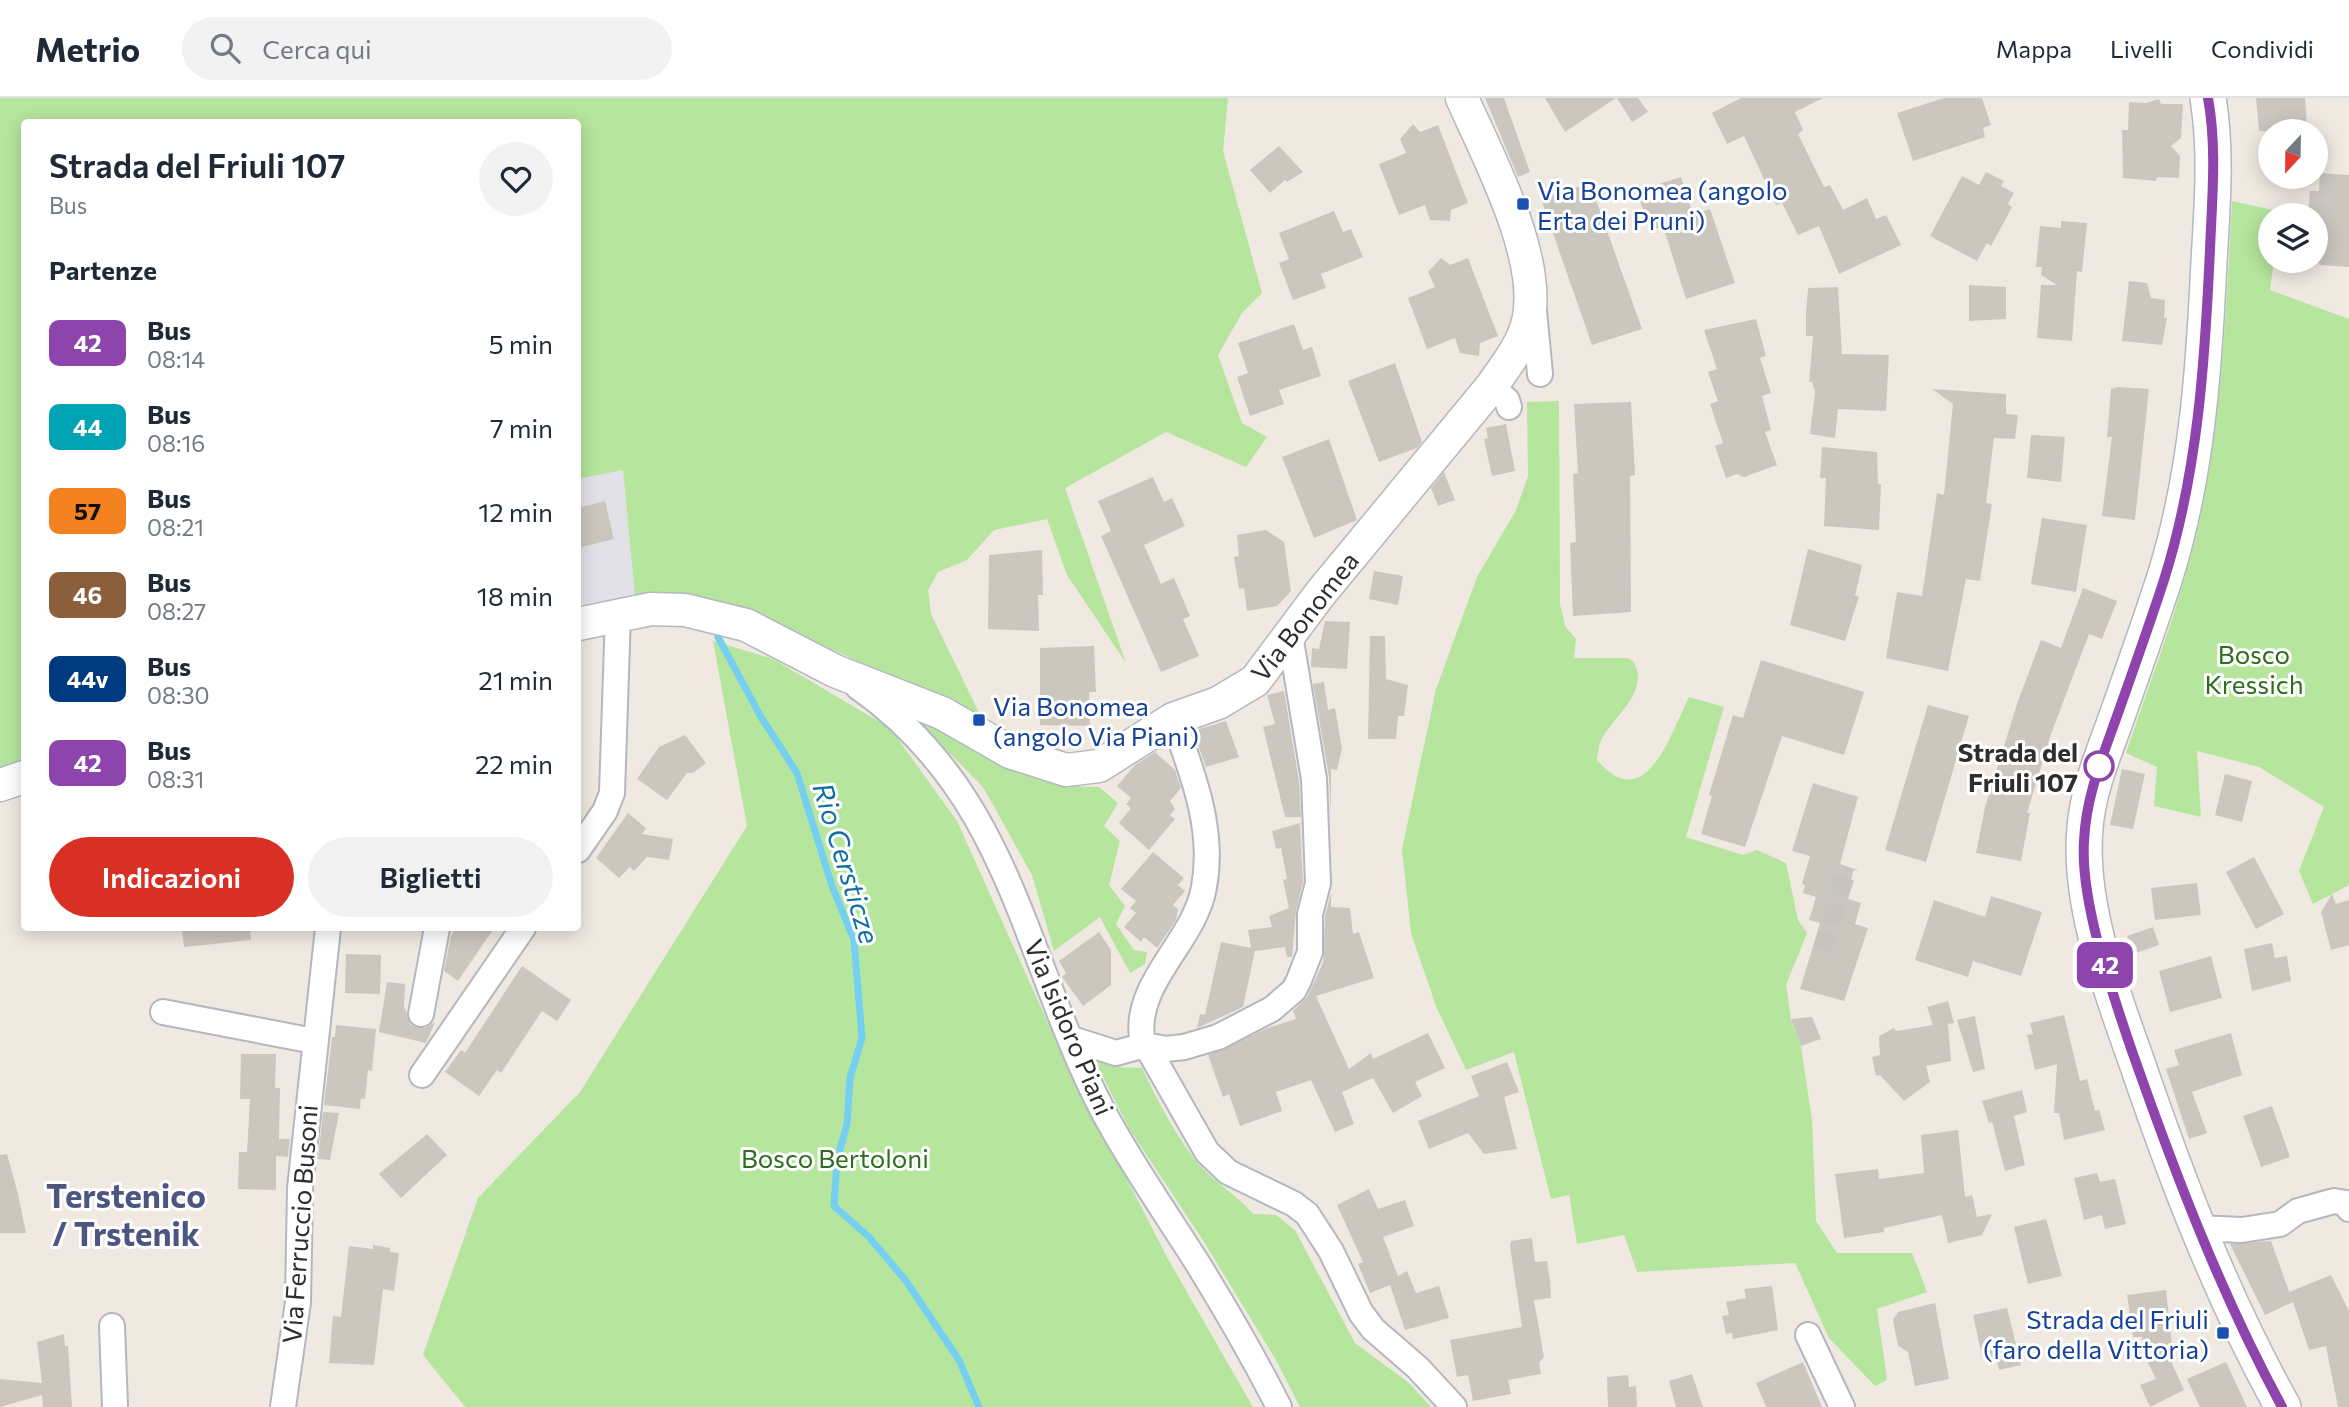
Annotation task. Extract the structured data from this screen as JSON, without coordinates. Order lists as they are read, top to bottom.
{
  "streets": {
    "street": ["Via Bonomea", "Via Isidoro Piani", "Via Ferruccio Busoni"]
  },
  "crossings": [
    ["Via Bonomea", "Via Isidoro Piani"]
  ],
  "districts": ["Terstenico / Trstenik"],
  "water": ["Rio Cersticze"],
  "parks": ["Bosco Kressich", "Bosco Bertoloni"],
  "places": {
    "transit": ["Via Bonomea (angolo Erta dei Pruni)", "Via Bonomea (angolo Via Piani)", "Strada del Friuli (faro della Vittoria)"],
    "other": ["Strada del Friuli 107"]
  },
  "lines": ["bus line 42"],
  "north": "bottom",
  "page": {
    "header": "Metrio",
    "search": "Cerca qui",
    "nav": ["Mappa", "Livelli", "Condividi"],
    "on_map": "42",
    "heading": [
      ["Strada del Friuli 107", "Bus"],
      "Partenze"
    ],
    "list": [
      {
        "mark": "42",
        "name": "Bus",
        "note": "08:14",
        "value": "5 min"
      },
      {
        "mark": "44",
        "name": "Bus",
        "note": "08:16",
        "value": "7 min"
      },
      {
        "mark": "57",
        "name": "Bus",
        "note": "08:21",
        "value": "12 min"
      },
      {
        "mark": "46",
        "name": "Bus",
        "note": "08:27",
        "value": "18 min"
      },
      {
        "mark": "44v",
        "name": "Bus",
        "note": "08:30",
        "value": "21 min"
      },
      {
        "mark": "42",
        "name": "Bus",
        "note": "08:31",
        "value": "22 min"
      }
    ],
    "buttons": ["Indicazioni", "Biglietti"]
  }
}
